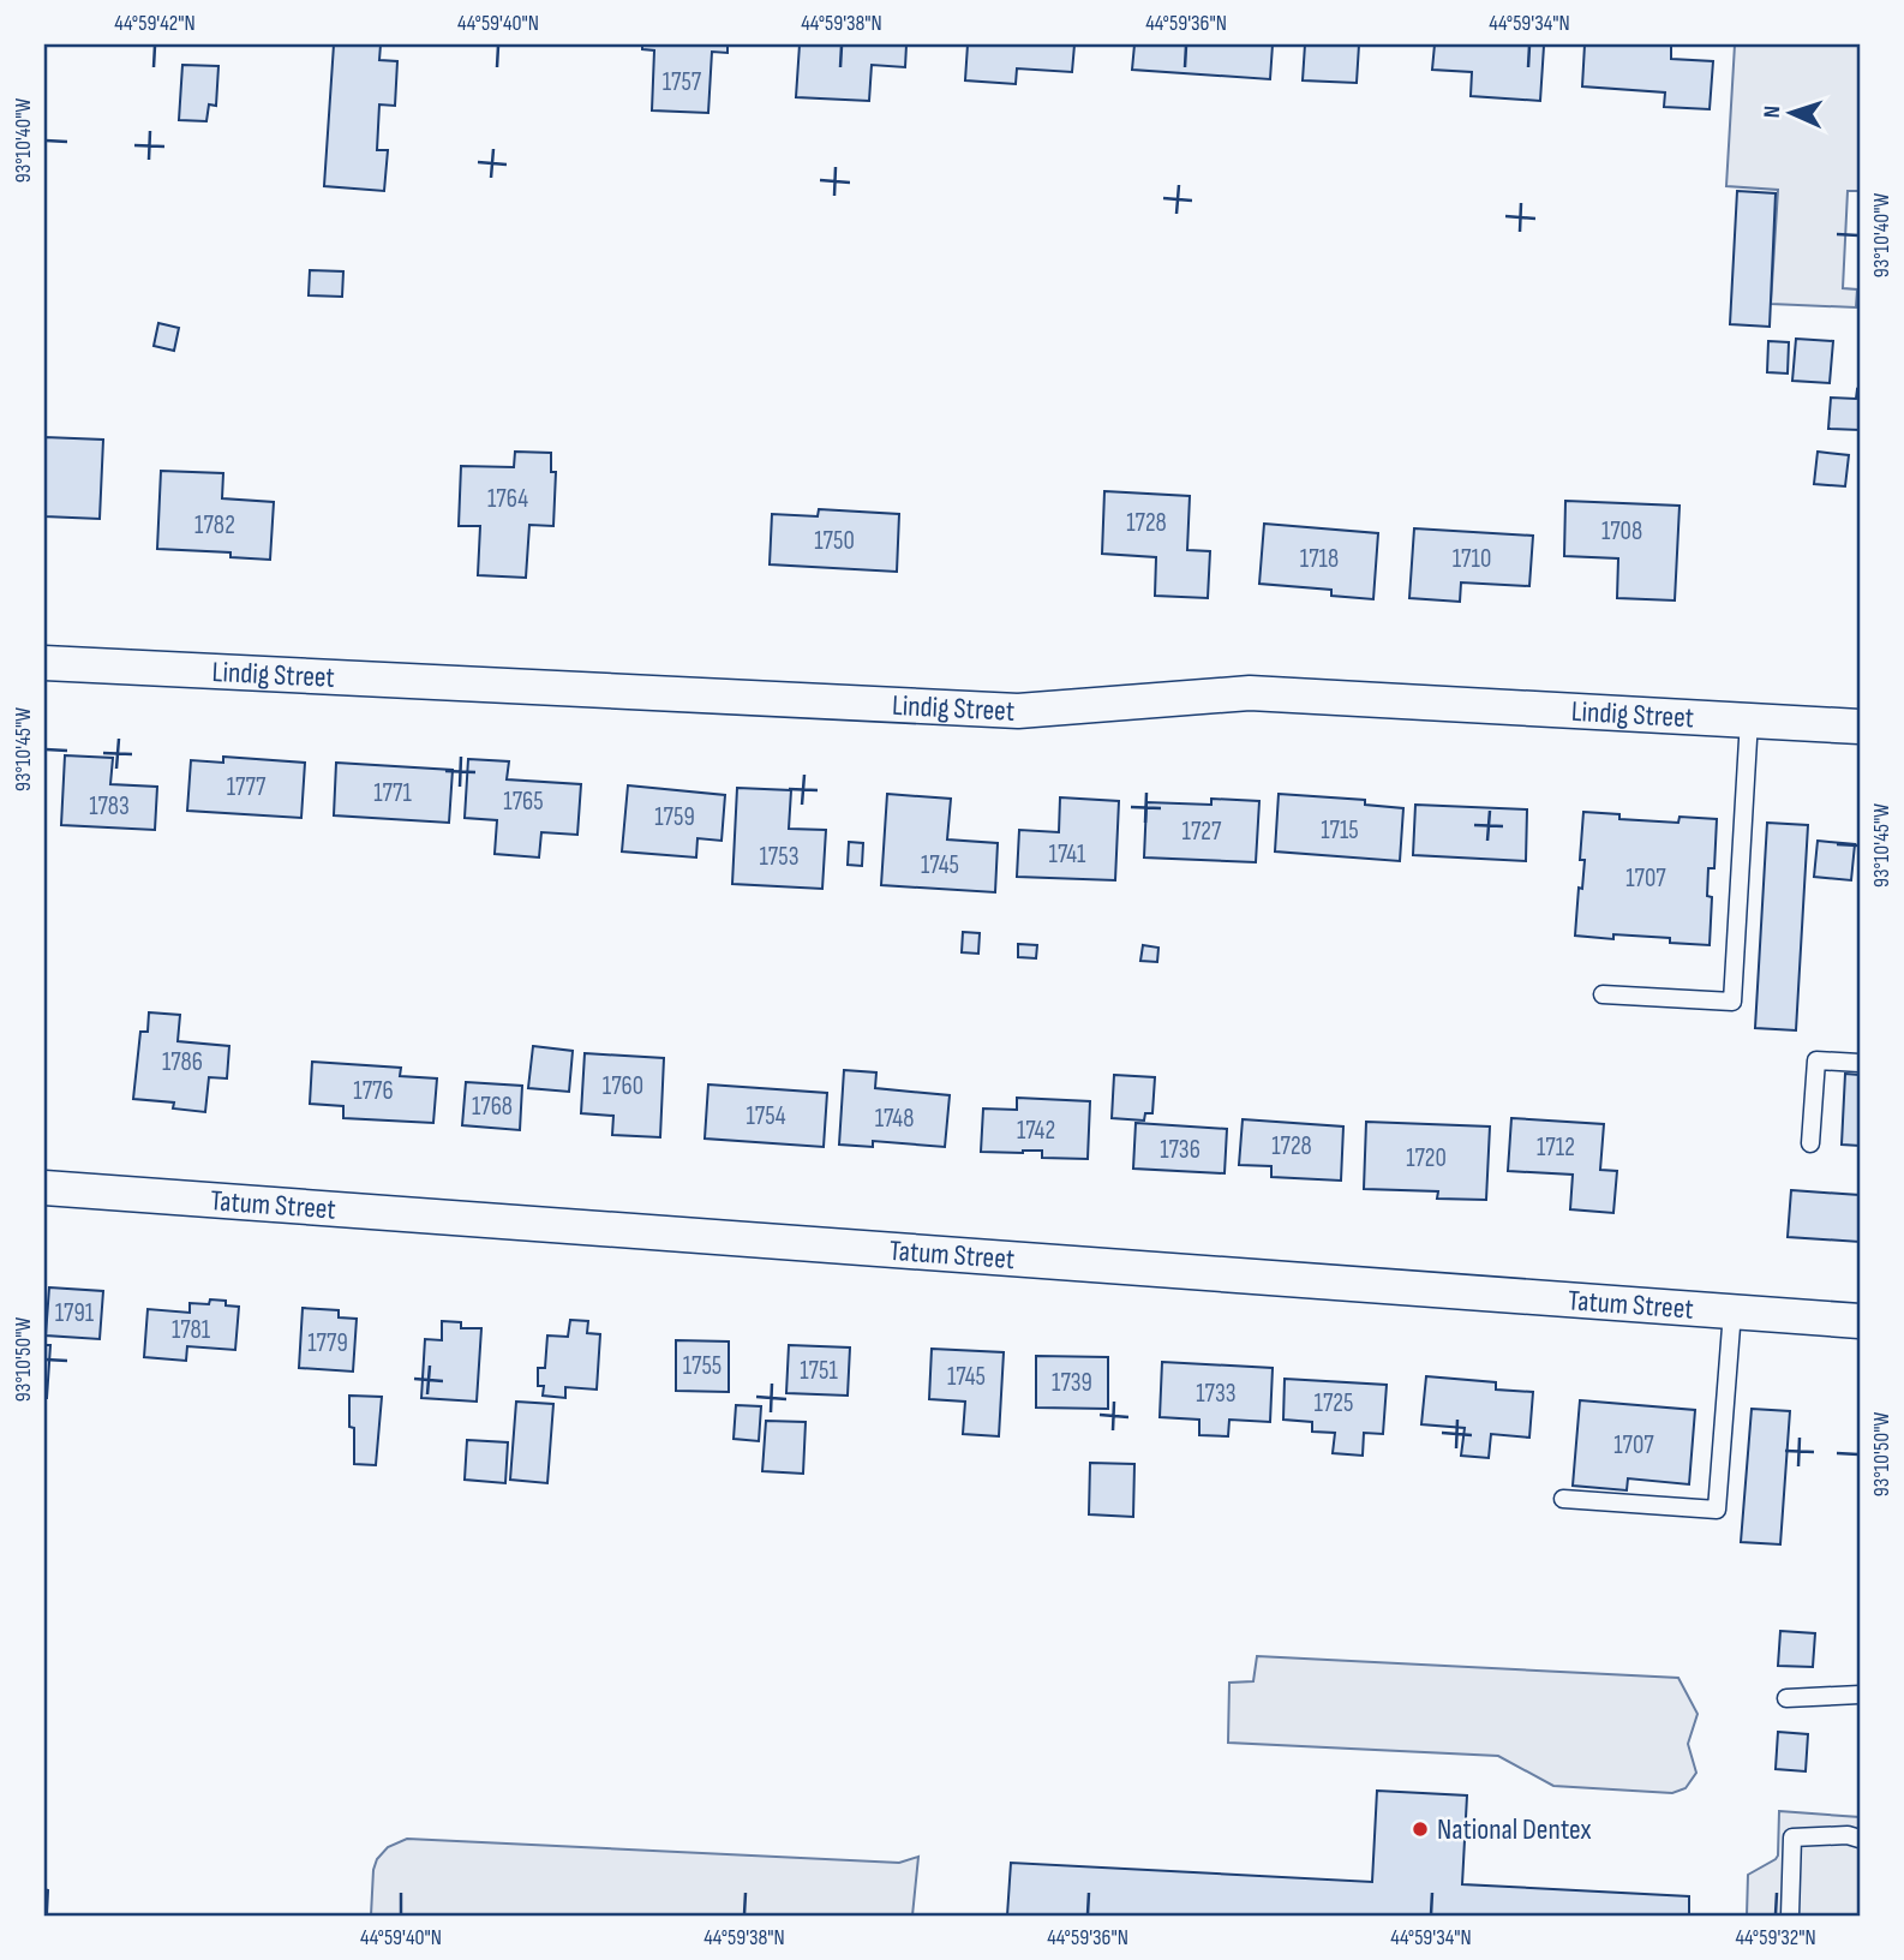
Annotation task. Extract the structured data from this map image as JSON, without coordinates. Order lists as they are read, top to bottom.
{
  "streets": {
    "street": ["Lindig Street", "Tatum Street"]
  },
  "places": ["National Dentex"],
  "house_numbers": [
    "1757",
    "1764",
    "1728",
    "1782",
    "1708",
    "1750",
    "1718",
    "1710",
    "1777",
    "1771",
    "1765",
    "1783",
    "1759",
    "1715",
    "1727",
    "1741",
    "1753",
    "1745",
    "1707",
    "1786",
    "1760",
    "1776",
    "1768",
    "1754",
    "1748",
    "1742",
    "1728",
    "1712",
    "1736",
    "1720",
    "1791",
    "1781",
    "1779",
    "1755",
    "1751",
    "1745",
    "1739",
    "1733",
    "1725",
    "1707"
  ],
  "north": "left",
  "coordinates": [
    "44°59'42\"N",
    "44°59'40\"N",
    "44°59'38\"N",
    "44°59'36\"N",
    "44°59'34\"N",
    "93°10'40\"W",
    "93°10'45\"W",
    "93°10'50\"W",
    "44°59'32\"N"
  ]
}
